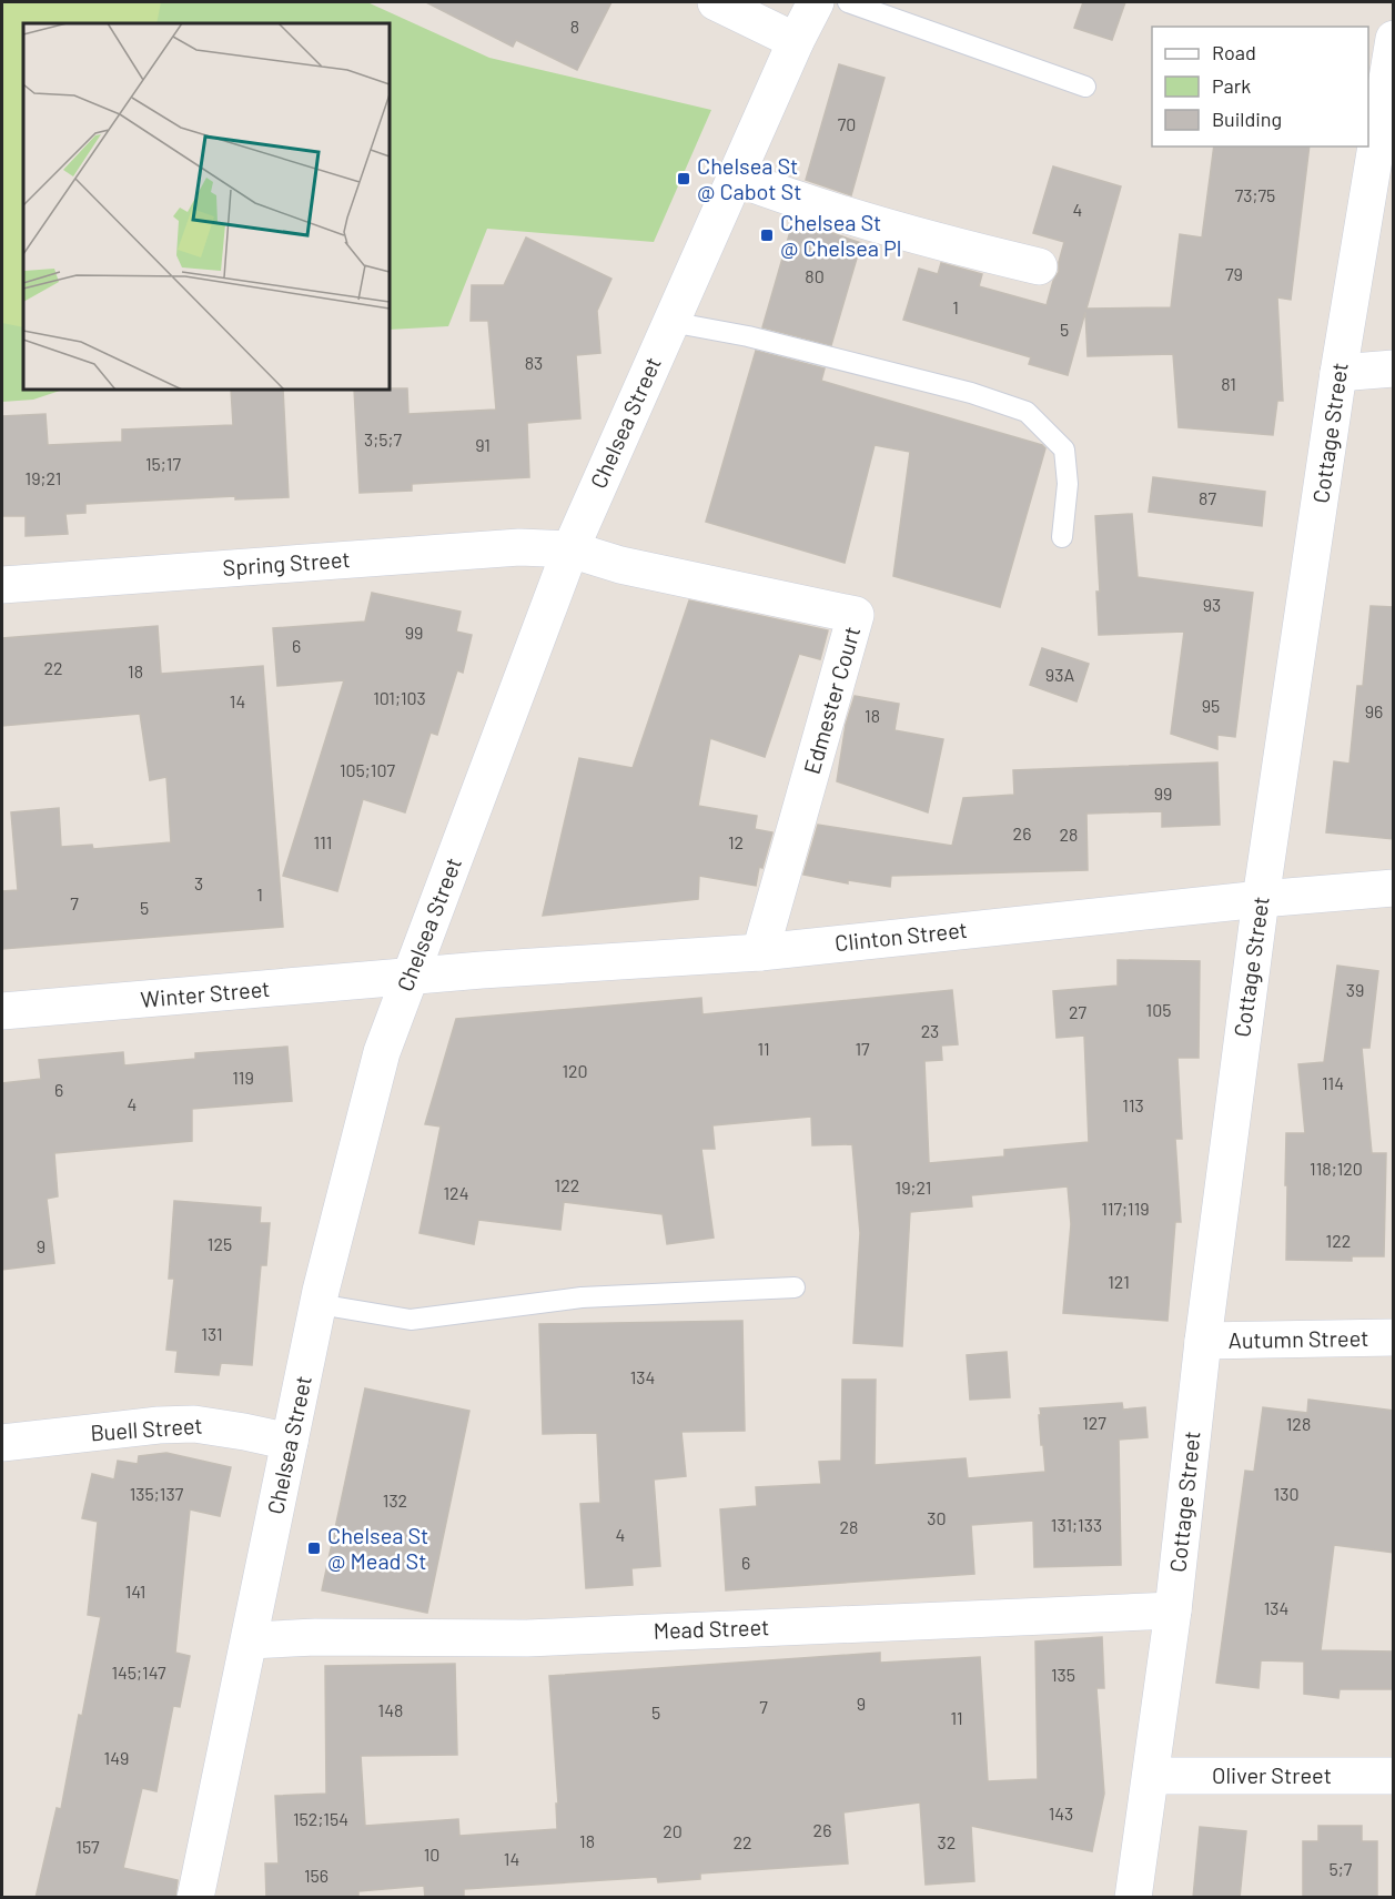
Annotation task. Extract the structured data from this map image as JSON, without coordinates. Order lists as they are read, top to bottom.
{
  "streets": {
    "street": [
      "Chelsea Street",
      "Cottage Street",
      "Spring Street",
      "Edmester Court",
      "Clinton Street",
      "Winter Street",
      "Autumn Street",
      "Buell Street",
      "Mead Street",
      "Oliver Street"
    ]
  },
  "crossings": [
    ["Chelsea Street", "Spring Street"],
    ["Chelsea Street", "Edmester Court"],
    ["Chelsea Street", "Clinton Street"],
    ["Chelsea Street", "Winter Street"],
    ["Chelsea Street", "Buell Street"],
    ["Chelsea Street", "Mead Street"],
    ["Cottage Street", "Clinton Street"],
    ["Cottage Street", "Autumn Street"],
    ["Cottage Street", "Mead Street"],
    ["Cottage Street", "Oliver Street"],
    ["Spring Street", "Edmester Court"],
    ["Edmester Court", "Clinton Street"],
    ["Clinton Street", "Winter Street"]
  ],
  "places": {
    "transit": ["Chelsea St @ Cabot St", "Chelsea St @ Chelsea Pl", "Chelsea St @ Mead St"]
  },
  "house_numbers": [
    "8",
    "70",
    "73;75",
    "4",
    "79",
    "80",
    "1",
    "5",
    "83",
    "81",
    "3;5;7",
    "91",
    "15;17",
    "19;21",
    "87",
    "93",
    "99",
    "6",
    "22",
    "18",
    "93A",
    "101;103",
    "14",
    "95",
    "96",
    "18",
    "105;107",
    "99",
    "26",
    "28",
    "111",
    "12",
    "3",
    "1",
    "7",
    "5",
    "39",
    "105",
    "27",
    "23",
    "11",
    "17",
    "120",
    "119",
    "114",
    "6",
    "4",
    "113",
    "118;120",
    "122",
    "19;21",
    "124",
    "117;119",
    "122",
    "125",
    "9",
    "121",
    "131",
    "134",
    "127",
    "128",
    "135;137",
    "130",
    "132",
    "30",
    "131;133",
    "28",
    "4",
    "6",
    "141",
    "134",
    "145;147",
    "135",
    "9",
    "7",
    "148",
    "5",
    "11",
    "149",
    "143",
    "152;154",
    "26",
    "20",
    "18",
    "22",
    "32",
    "157",
    "10",
    "14",
    "5;7",
    "156"
  ],
  "legend": ["Road", "Park", "Building"]
}
